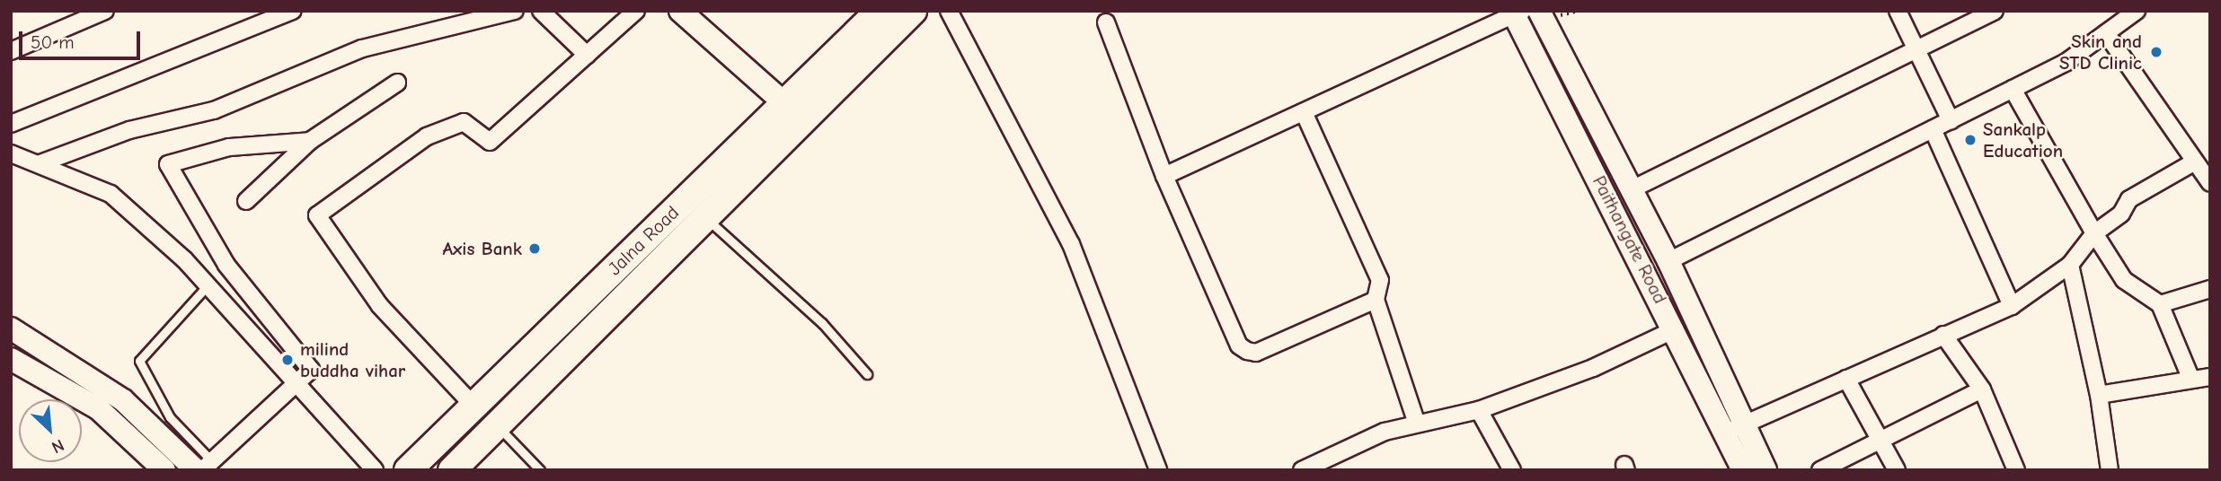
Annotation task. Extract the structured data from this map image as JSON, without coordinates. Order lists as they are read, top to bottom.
{
  "streets": {
    "highway": ["Jalna Road"],
    "street": ["Paithangate Road"]
  },
  "places": [
    "Skin and STD Clinic",
    "Sankalp Education",
    "Axis Bank",
    "milind buddha vihar"
  ],
  "scale_bar": "50 m",
  "north": "bottom right"
}
